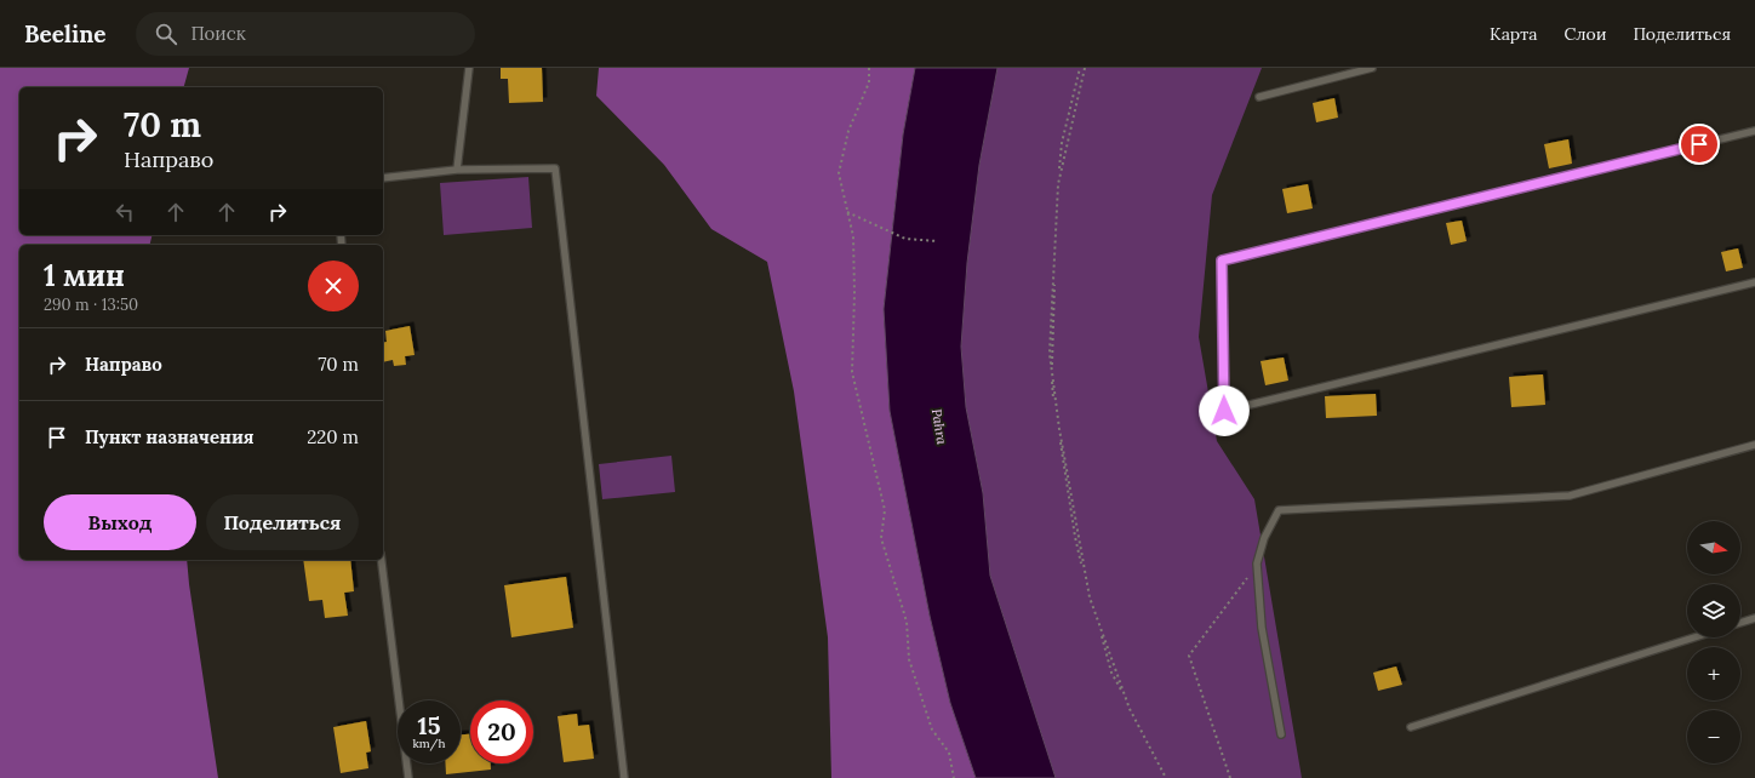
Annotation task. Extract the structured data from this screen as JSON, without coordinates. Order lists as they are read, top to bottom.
{
  "water": ["Pahra"],
  "north": "right",
  "page": {
    "header": "Beeline",
    "search": "Поиск",
    "nav": ["Карта", "Слои", "Поделиться"],
    "turn": ["70 m", "Направо"],
    "heading": ["1 мин", "290 m · 13:50"],
    "list": [
      {
        "name": "Направо",
        "value": "70 m"
      },
      {
        "name": "Пункт назначения",
        "value": "220 m"
      }
    ],
    "buttons": ["Выход", "Поделиться"],
    "map_buttons": ["+", "−"],
    "speed": "15 km/h",
    "limit": "20"
  }
}
